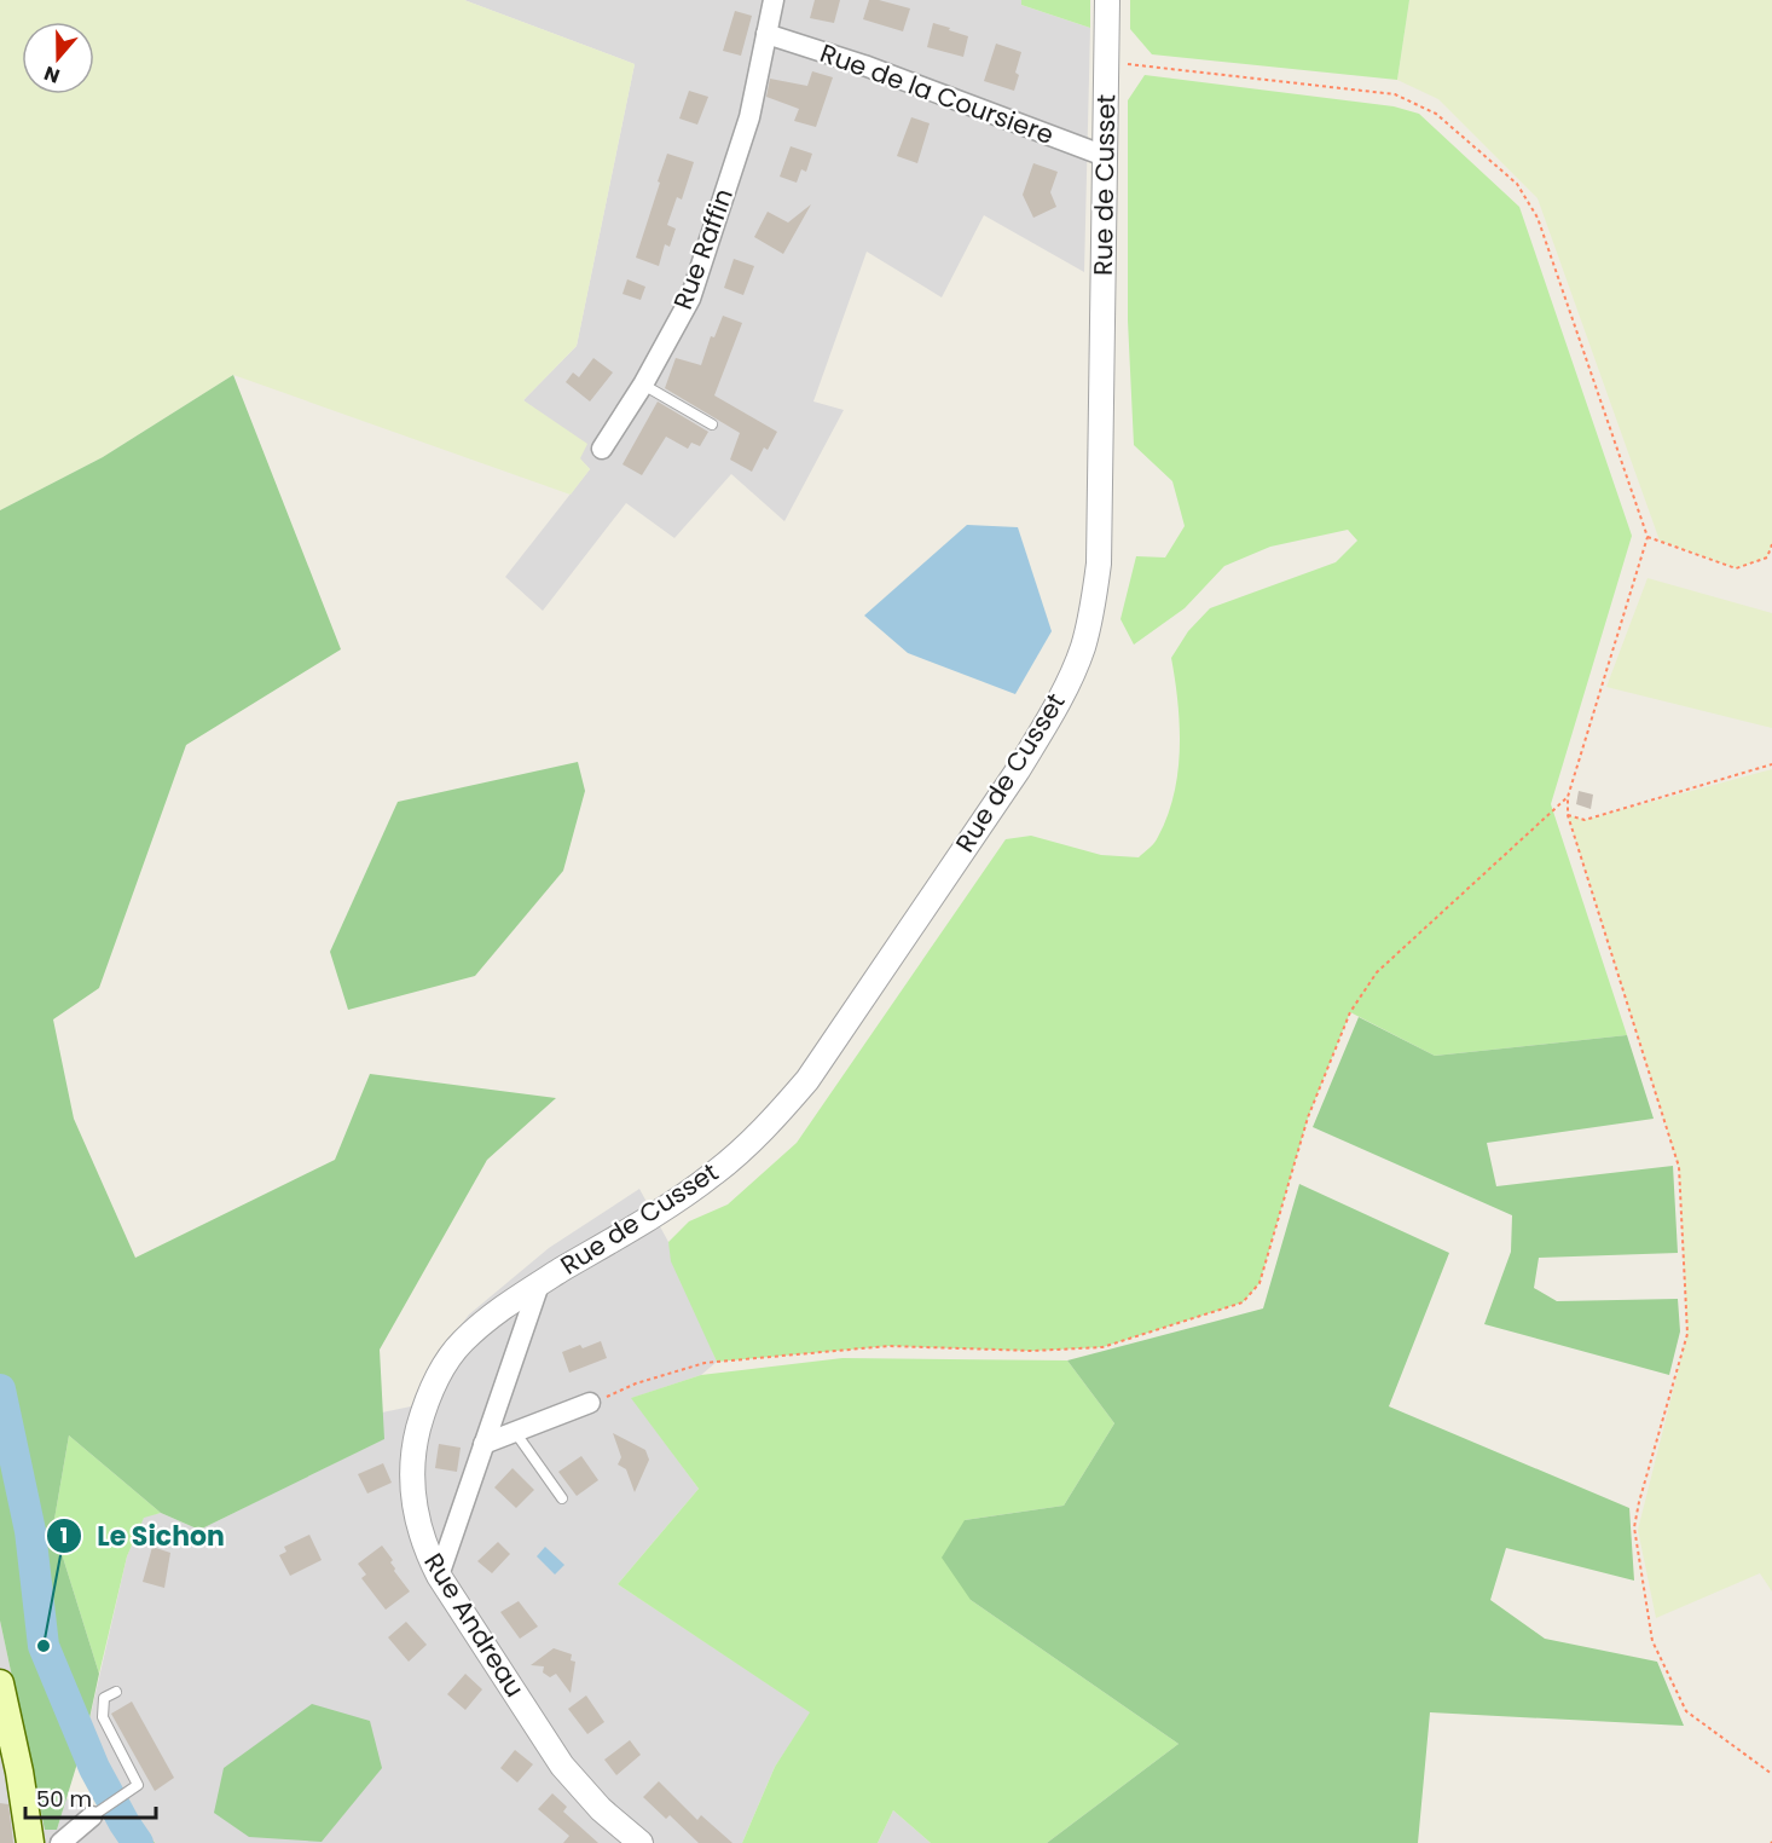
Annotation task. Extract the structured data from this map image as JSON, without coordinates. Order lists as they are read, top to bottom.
{
  "streets": {
    "street": [
      "Rue de la Coursiere",
      "Rue de Cusset",
      "Rue Raffin",
      "Rue Andreau"
    ]
  },
  "crossings": [
    ["Rue de la Coursiere", "Rue de Cusset"],
    ["Rue de la Coursiere", "Rue Raffin"],
    ["Rue de Cusset", "Rue Andreau"]
  ],
  "places": ["Le Sichon"],
  "scale_bar": "50 m",
  "north": "bottom"
}
